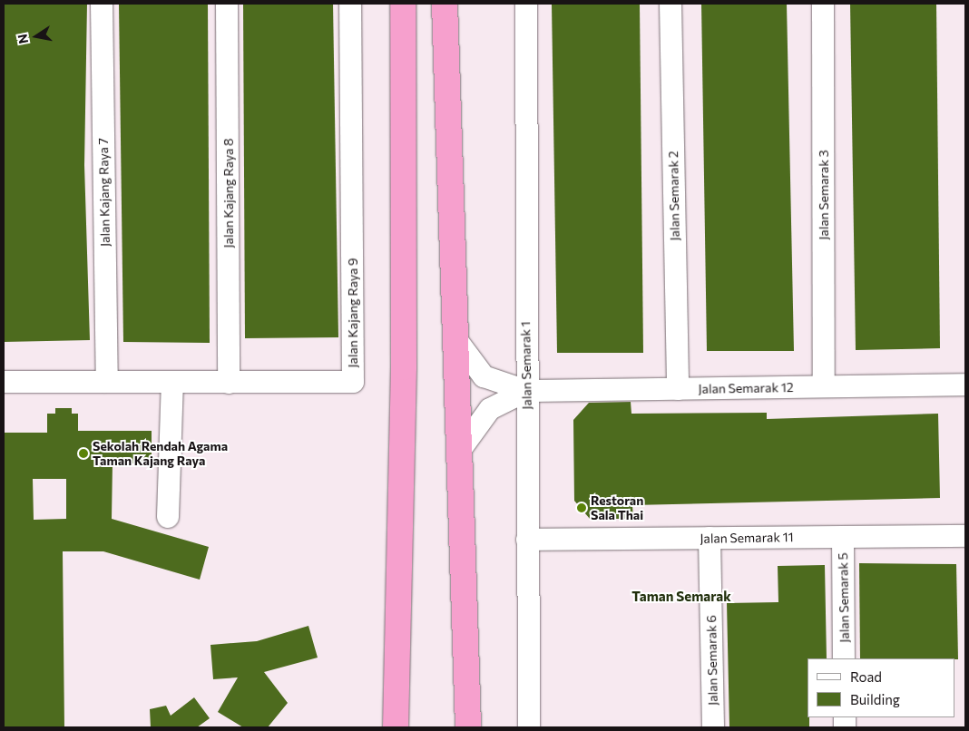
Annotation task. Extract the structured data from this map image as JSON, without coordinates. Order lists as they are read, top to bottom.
{
  "streets": {
    "street": [
      "Jalan Kajang Raya 7",
      "Jalan Kajang Raya 8",
      "Jalan Semarak 3",
      "Jalan Semarak 2",
      "Jalan Kajang Raya 9",
      "Jalan Semarak 1",
      "Jalan Semarak 12",
      "Jalan Semarak 11",
      "Jalan Semarak 5",
      "Jalan Semarak 6"
    ]
  },
  "crossings": [
    ["Jalan Kajang Raya 7", "Jalan Kajang Raya 9"],
    ["Jalan Kajang Raya 8", "Jalan Kajang Raya 9"],
    ["Jalan Semarak 3", "Jalan Semarak 12"],
    ["Jalan Semarak 2", "Jalan Semarak 12"],
    ["Jalan Semarak 1", "Jalan Semarak 12"],
    ["Jalan Semarak 1", "Jalan Semarak 11"],
    ["Jalan Semarak 11", "Jalan Semarak 5"],
    ["Jalan Semarak 11", "Jalan Semarak 6"]
  ],
  "districts": ["Taman Semarak"],
  "places": ["Sekolah Rendah Agama Taman Kajang Raya", "Restoran Sala Thai"],
  "legend": ["Road", "Building"],
  "north": "left"
}
